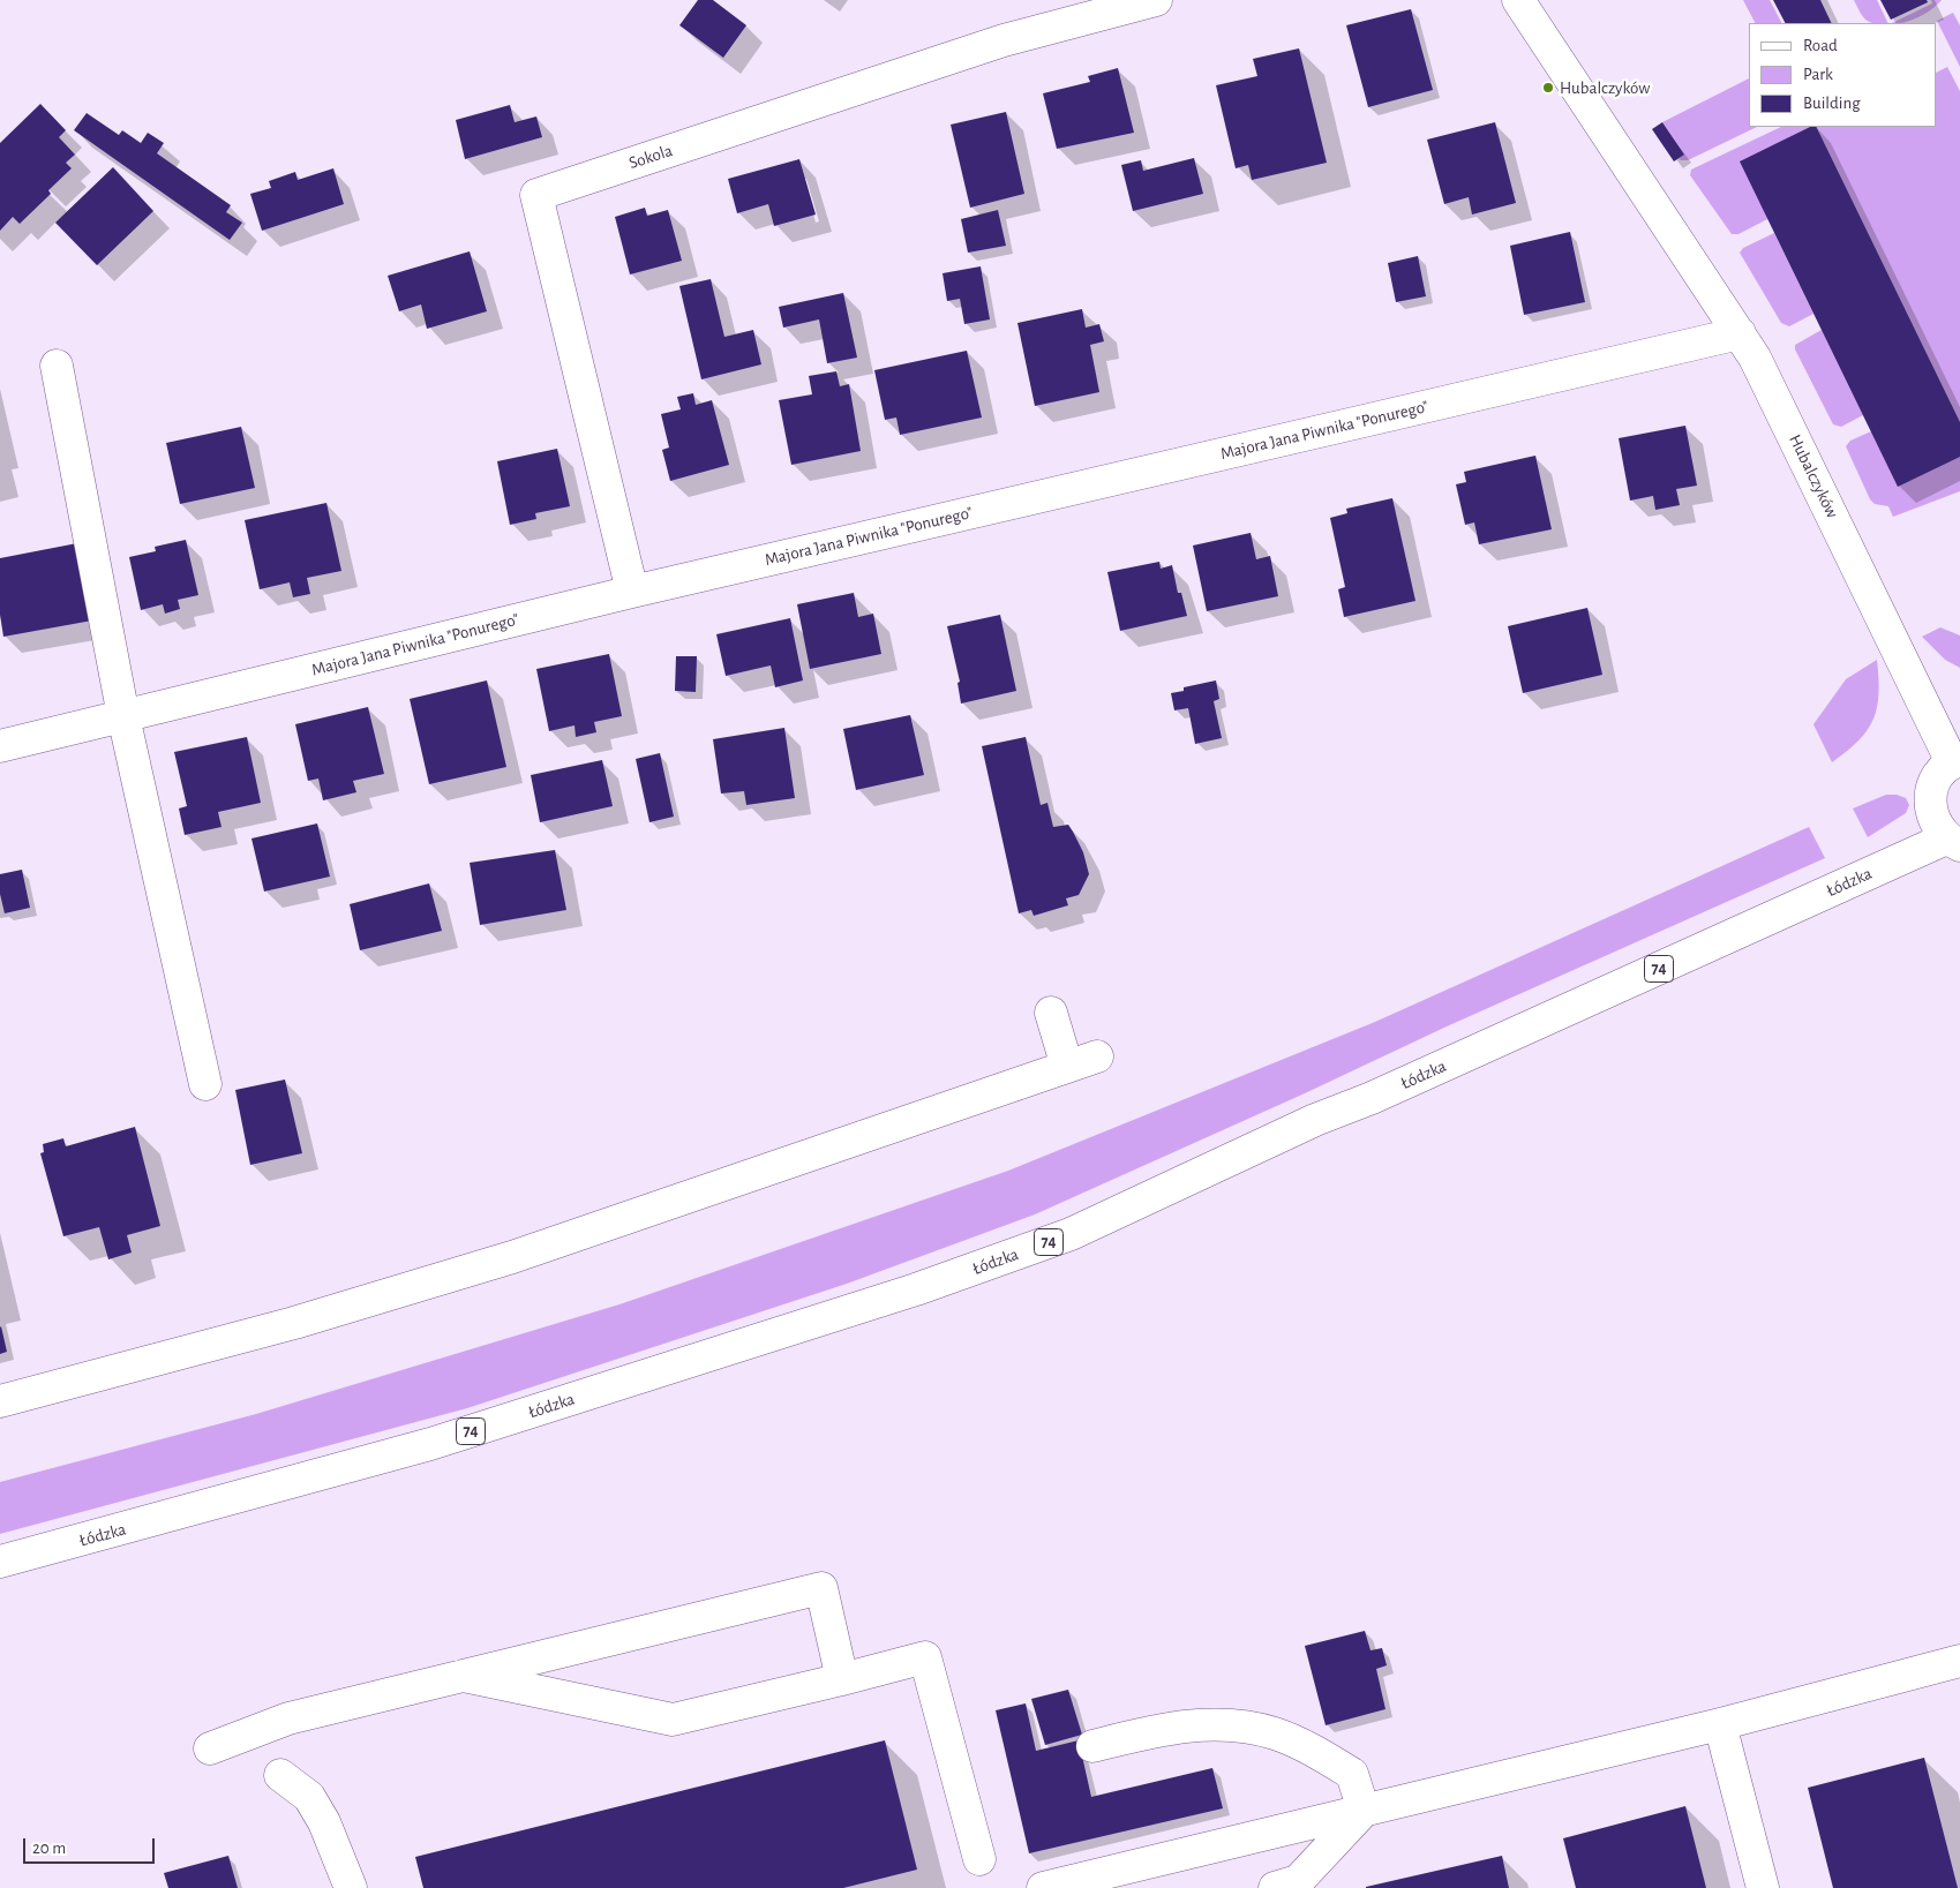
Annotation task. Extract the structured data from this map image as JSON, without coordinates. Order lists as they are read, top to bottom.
{
  "streets": {
    "street": [
      "Sokola",
      "Majora Jana Piwnika \"Ponurego\"",
      "Hubalczyków",
      "Łódzka",
      "74"
    ]
  },
  "crossings": [
    ["Sokola", "Majora Jana Piwnika \"Ponurego\""],
    ["Majora Jana Piwnika \"Ponurego\"", "Hubalczyków"],
    ["Hubalczyków", "74"],
    ["Łódzka", "74"]
  ],
  "places": ["Hubalczyków"],
  "legend": ["Road", "Park", "Building"],
  "scale_bar": "20 m"
}
